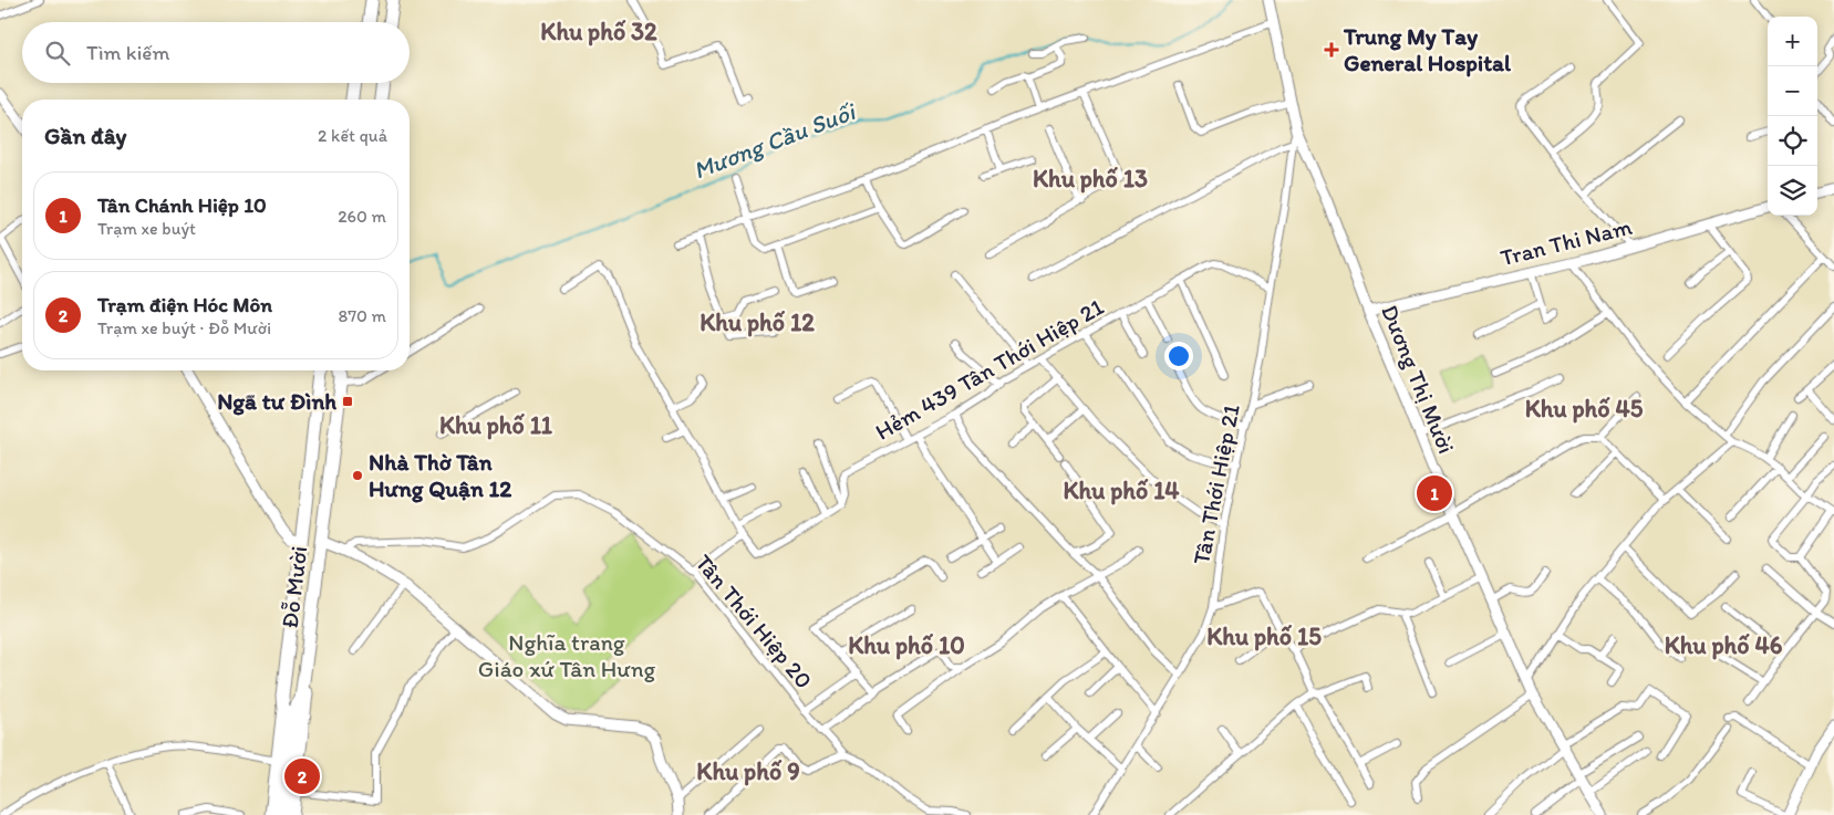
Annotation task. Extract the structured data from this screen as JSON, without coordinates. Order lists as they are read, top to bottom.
{
  "streets": {
    "highway": ["Đỗ Mười"],
    "street": [
      "Tran Thi Nam",
      "Hẻm 439 Tân Thới Hiệp 21",
      "Dương Thị Mười",
      "Tân Thới Hiệp 21",
      "Tân Thới Hiệp 20"
    ]
  },
  "crossings": [
    ["Tran Thi Nam", "Dương Thị Mười"],
    ["Hẻm 439 Tân Thới Hiệp 21", "Tân Thới Hiệp 21"],
    ["Dương Thị Mười", "Tân Thới Hiệp 21"]
  ],
  "districts": [
    "Khu phố 32",
    "Khu phố 13",
    "Khu phố 12",
    "Khu phố 45",
    "Khu phố 11",
    "Khu phố 14",
    "Khu phố 15",
    "Khu phố 10",
    "Khu phố 46",
    "Khu phố 9"
  ],
  "water": ["Mương Cầu Suối"],
  "parks": ["Nghĩa trang Giáo xứ Tân Hưng"],
  "places": {
    "health": ["Trung My Tay General Hospital"],
    "transit": ["Ngã tư Đình"],
    "other": ["Nhà Thờ Tân Hưng Quận 12"]
  },
  "page": {
    "map_buttons": ["+", "−"],
    "search": "Tìm kiếm",
    "heading": ["Gần đây", "2 kết quả"],
    "list": [
      {
        "mark": "1",
        "name": "Tân Chánh Hiệp 10",
        "note": "Trạm xe buýt",
        "value": "260 m"
      },
      {
        "mark": "2",
        "name": "Trạm điện Hóc Môn",
        "note": "Trạm xe buýt · Đỗ Mười",
        "value": "870 m"
      }
    ],
    "pins": ["1", "2"]
  }
}
